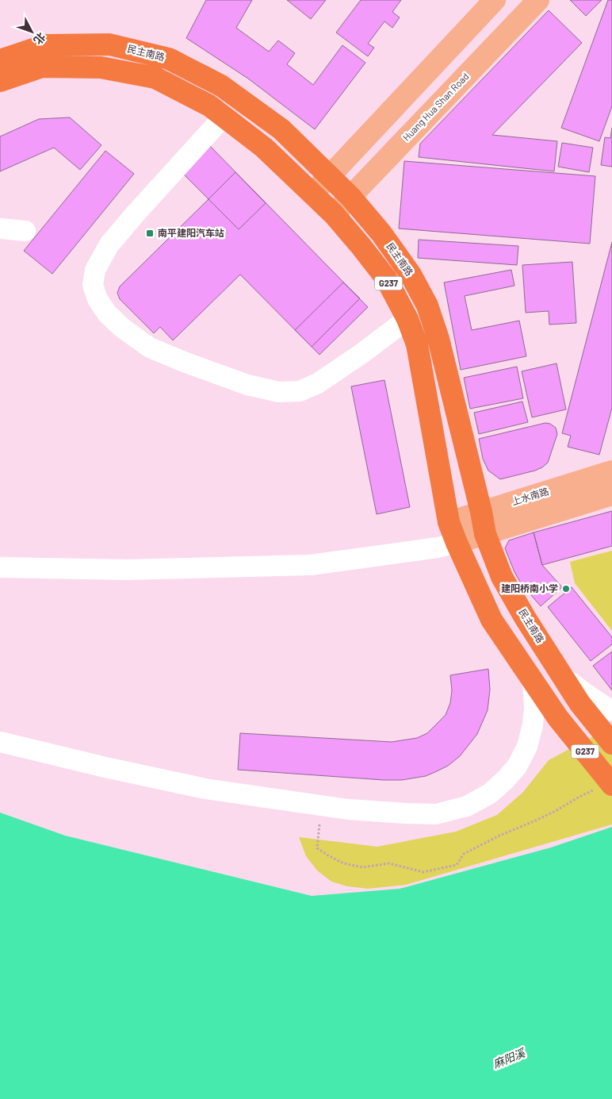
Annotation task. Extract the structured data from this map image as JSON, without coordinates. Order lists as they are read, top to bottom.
{
  "streets": {
    "highway": ["民主南路", "G237"],
    "main road": ["Huang Hua Shan Road", "上水南路"]
  },
  "crossings": [
    ["民主南路", "Huang Hua Shan Road"],
    ["民主南路", "上水南路"],
    ["Huang Hua Shan Road", "G237"],
    ["G237", "上水南路"]
  ],
  "water": ["麻阳溪"],
  "places": {
    "transit": ["南平建阳汽车站"],
    "other": ["建阳桥南小学"]
  },
  "north": "bottom right"
}
